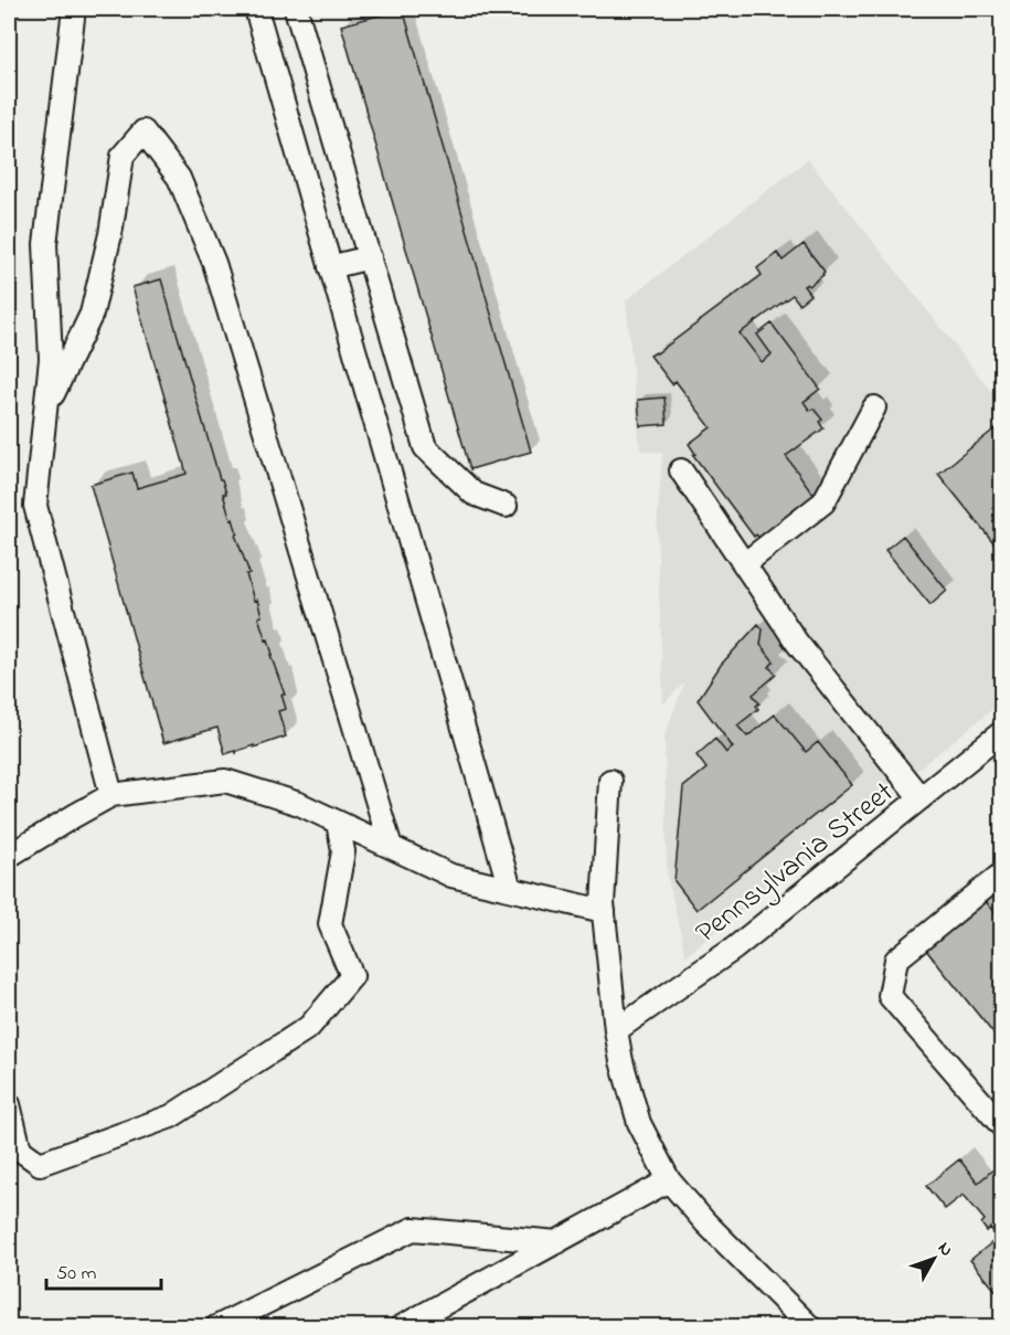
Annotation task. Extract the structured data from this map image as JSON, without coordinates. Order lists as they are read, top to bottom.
{
  "streets": {
    "street": ["Pennsylvania Street"]
  },
  "scale_bar": "50 m",
  "north": "top right"
}
